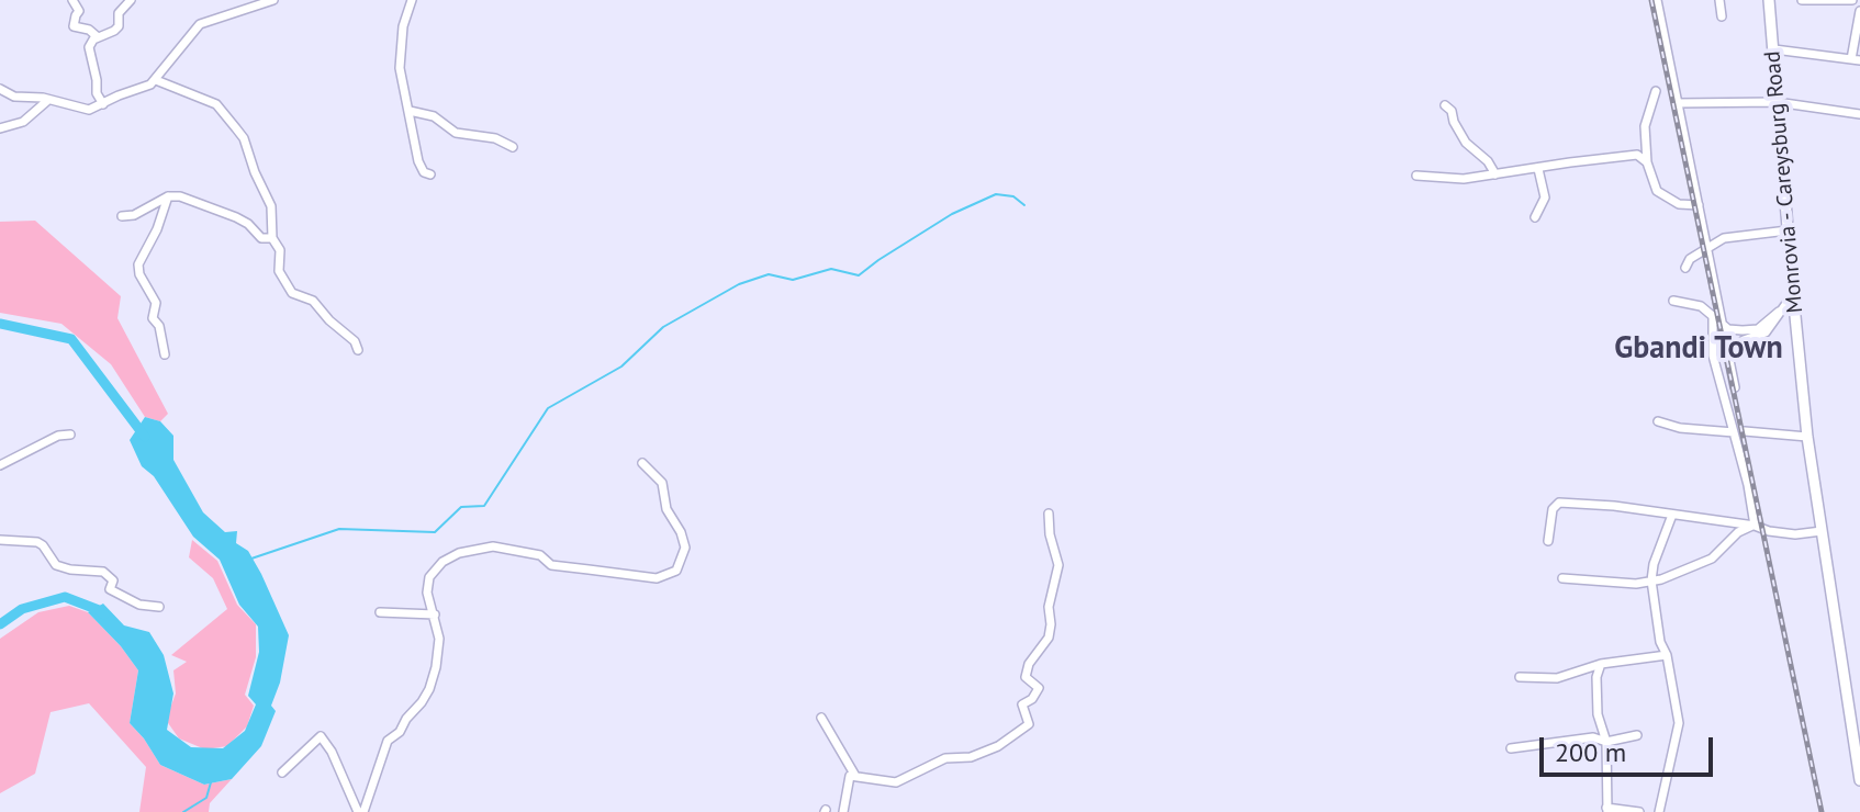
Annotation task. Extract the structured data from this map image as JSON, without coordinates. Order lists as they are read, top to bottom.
{
  "streets": {
    "main road": ["Monrovia - Careysburg Road"]
  },
  "districts": ["Gbandi Town"],
  "scale_bar": "200 m"
}
